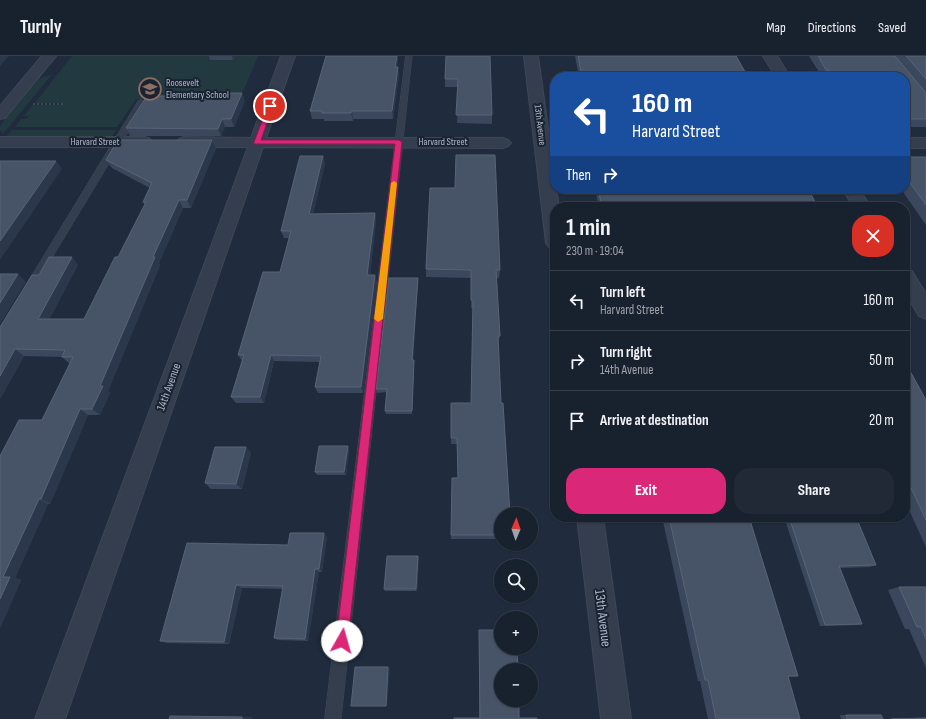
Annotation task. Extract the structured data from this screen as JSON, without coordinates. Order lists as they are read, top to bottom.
{
  "streets": {
    "street": ["13th Avenue", "Harvard Street", "14th Avenue"]
  },
  "crossings": [
    ["Harvard Street", "14th Avenue"]
  ],
  "places": {
    "school or university": ["Roosevelt Elementary School"]
  },
  "north": "top",
  "page": {
    "header": "Turnly",
    "nav": ["Map", "Directions", "Saved"],
    "turn": ["160 m", "Harvard Street"],
    "then": "Then",
    "heading": ["1 min", "230 m · 19:04"],
    "list": [
      {
        "name": "Turn left",
        "note": "Harvard Street",
        "value": "160 m"
      },
      {
        "name": "Turn right",
        "note": "14th Avenue",
        "value": "50 m"
      },
      {
        "name": "Arrive at destination",
        "value": "20 m"
      }
    ],
    "buttons": ["Exit", "Share"],
    "map_buttons": ["+", "−"]
  }
}
